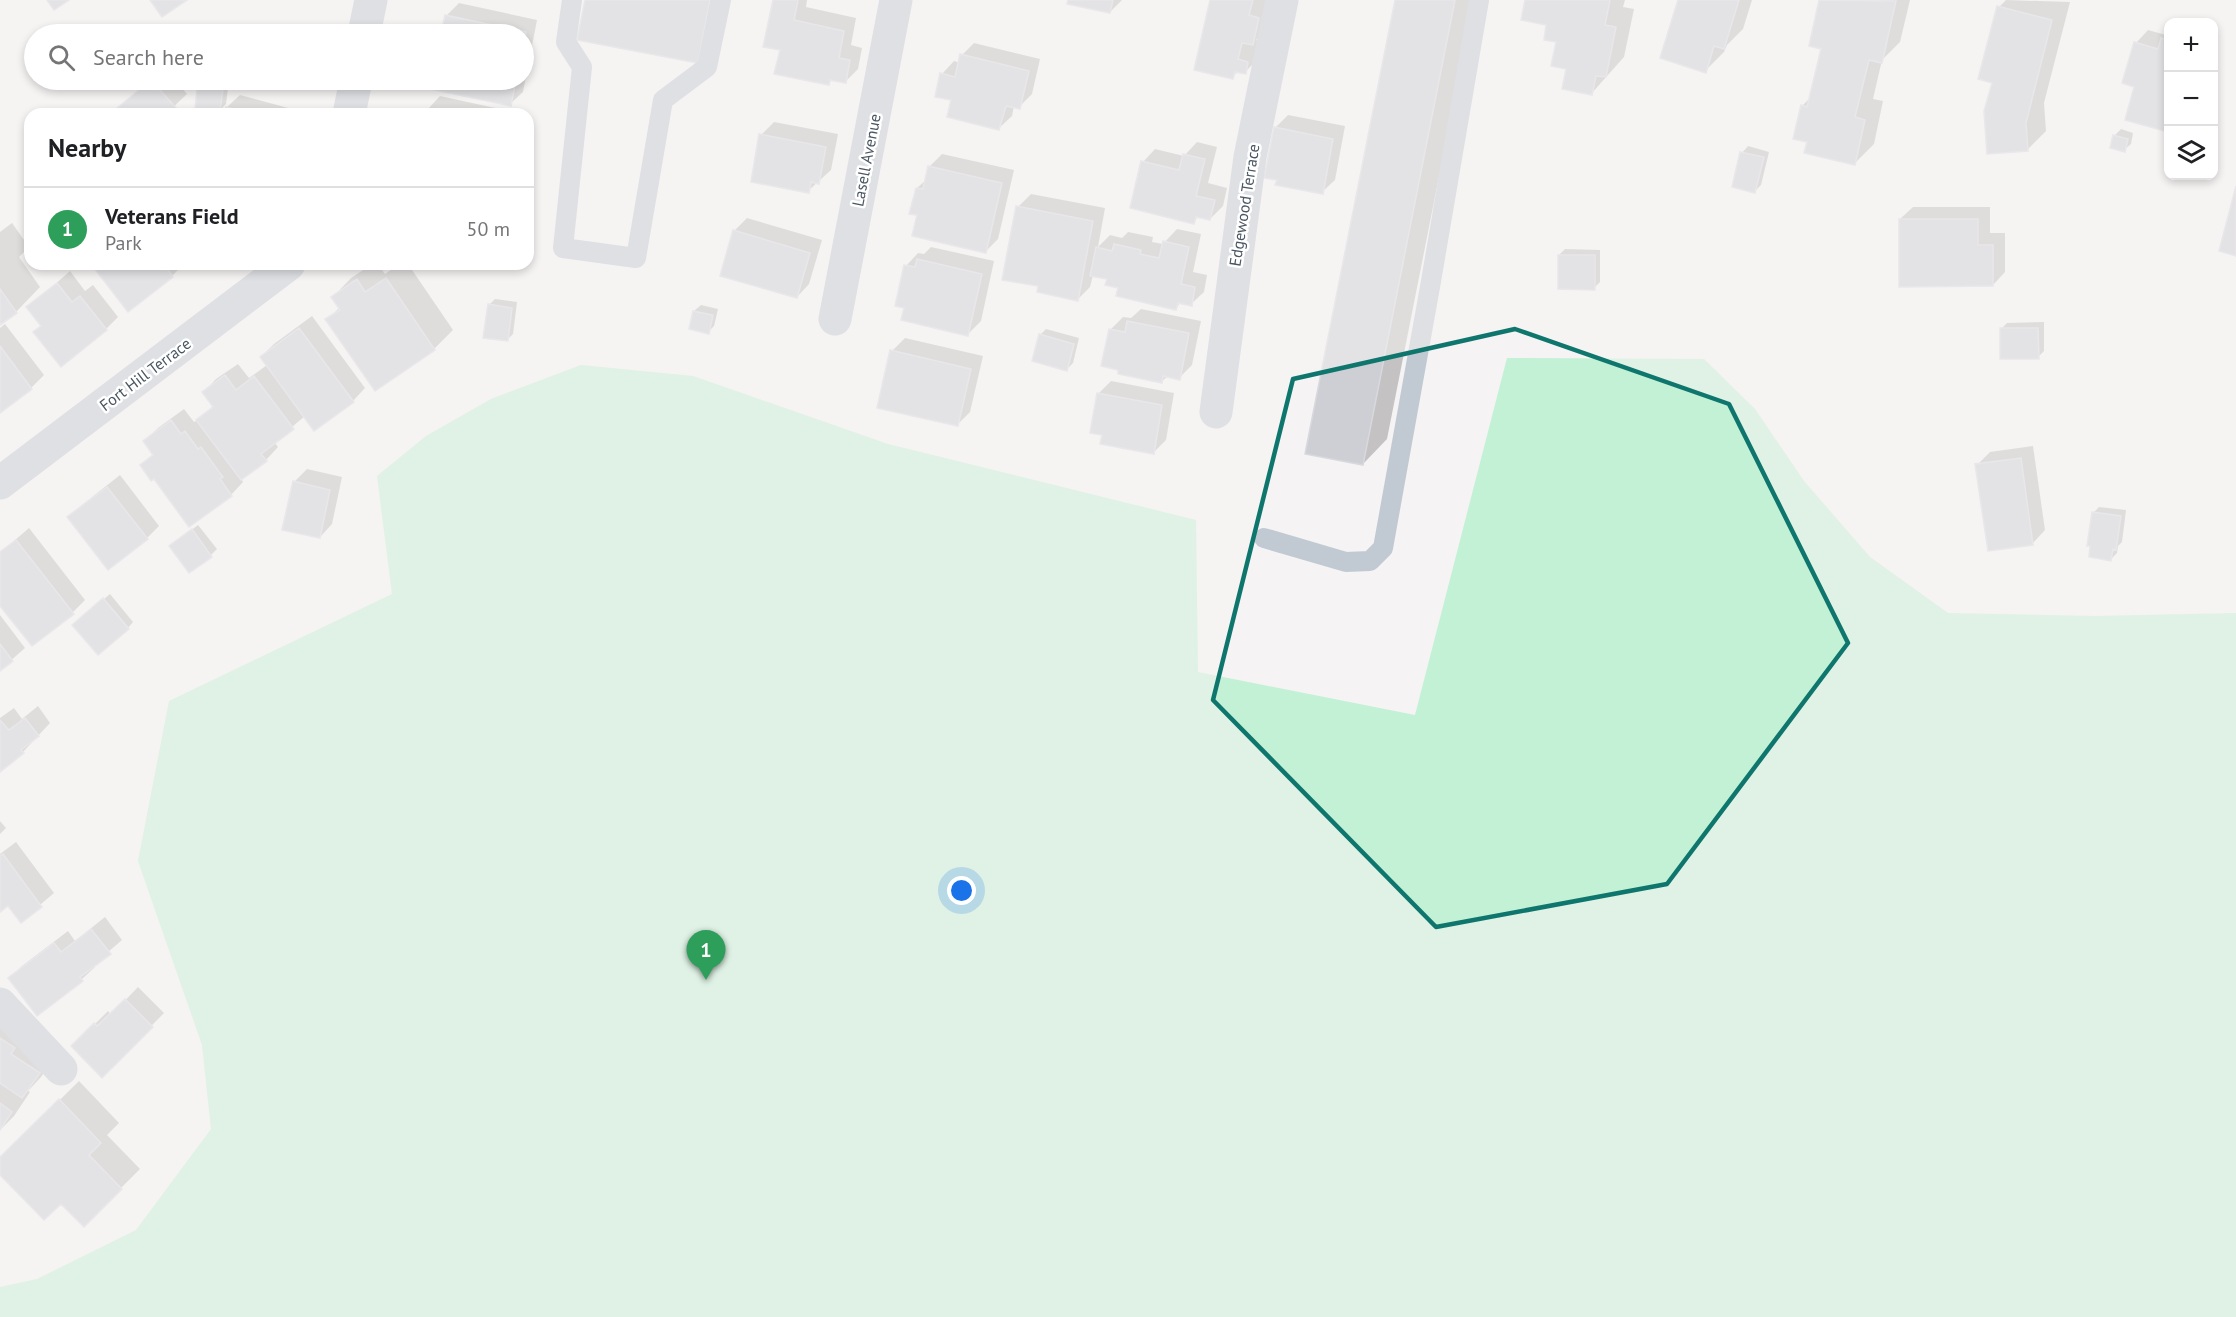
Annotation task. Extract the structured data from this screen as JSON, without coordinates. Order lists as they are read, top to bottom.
{
  "streets": {
    "street": ["Lasell Avenue", "Edgewood Terrace", "Fort Hill Terrace"]
  },
  "page": {
    "map_buttons": ["+", "−"],
    "search": "Search here",
    "heading": "Nearby",
    "list": [
      {
        "mark": "1",
        "name": "Veterans Field",
        "note": "Park",
        "value": "50 m"
      }
    ],
    "pins": "1"
  }
}
